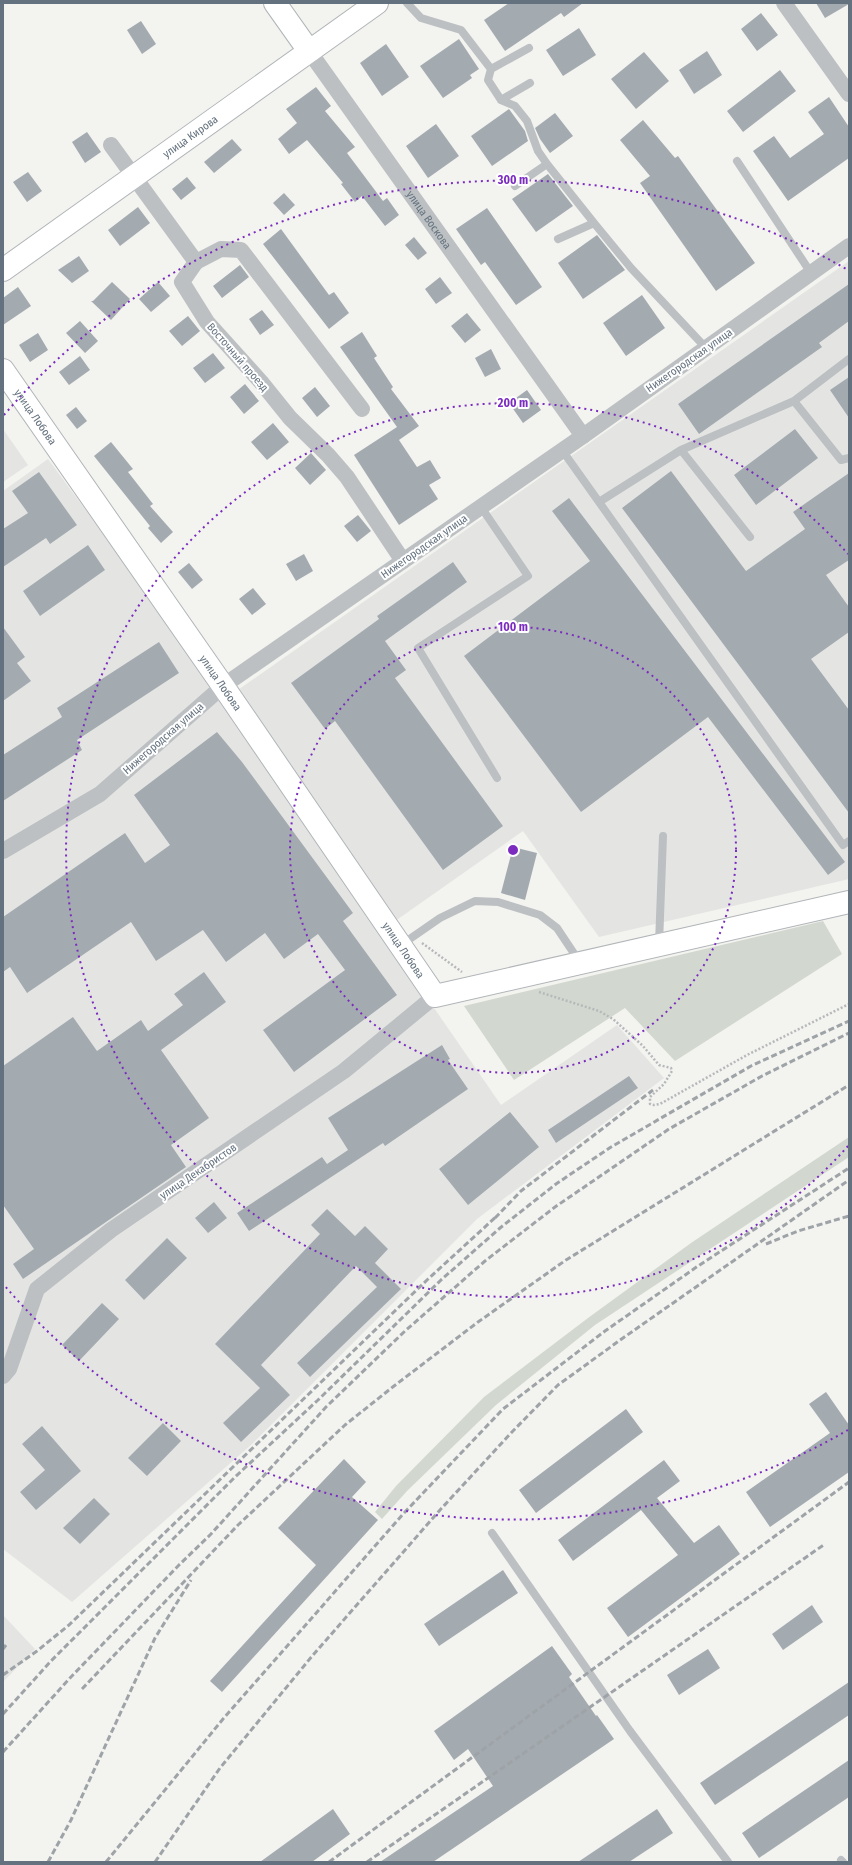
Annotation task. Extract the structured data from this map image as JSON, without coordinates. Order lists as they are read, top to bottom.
{
  "streets": {
    "street": [
      "улица Кирова",
      "улица Воскова",
      "Восточный проезд",
      "Нижегородская улица",
      "улица Лобова",
      "улица Декабристов"
    ]
  },
  "crossings": [
    ["улица Кирова", "улица Воскова"],
    ["улица Воскова", "Нижегородская улица"],
    ["Восточный проезд", "Нижегородская улица"],
    ["Нижегородская улица", "улица Лобова"],
    ["улица Лобова", "улица Декабристов"]
  ],
  "rings": ["300 m", "200 m", "100 m"]
}
